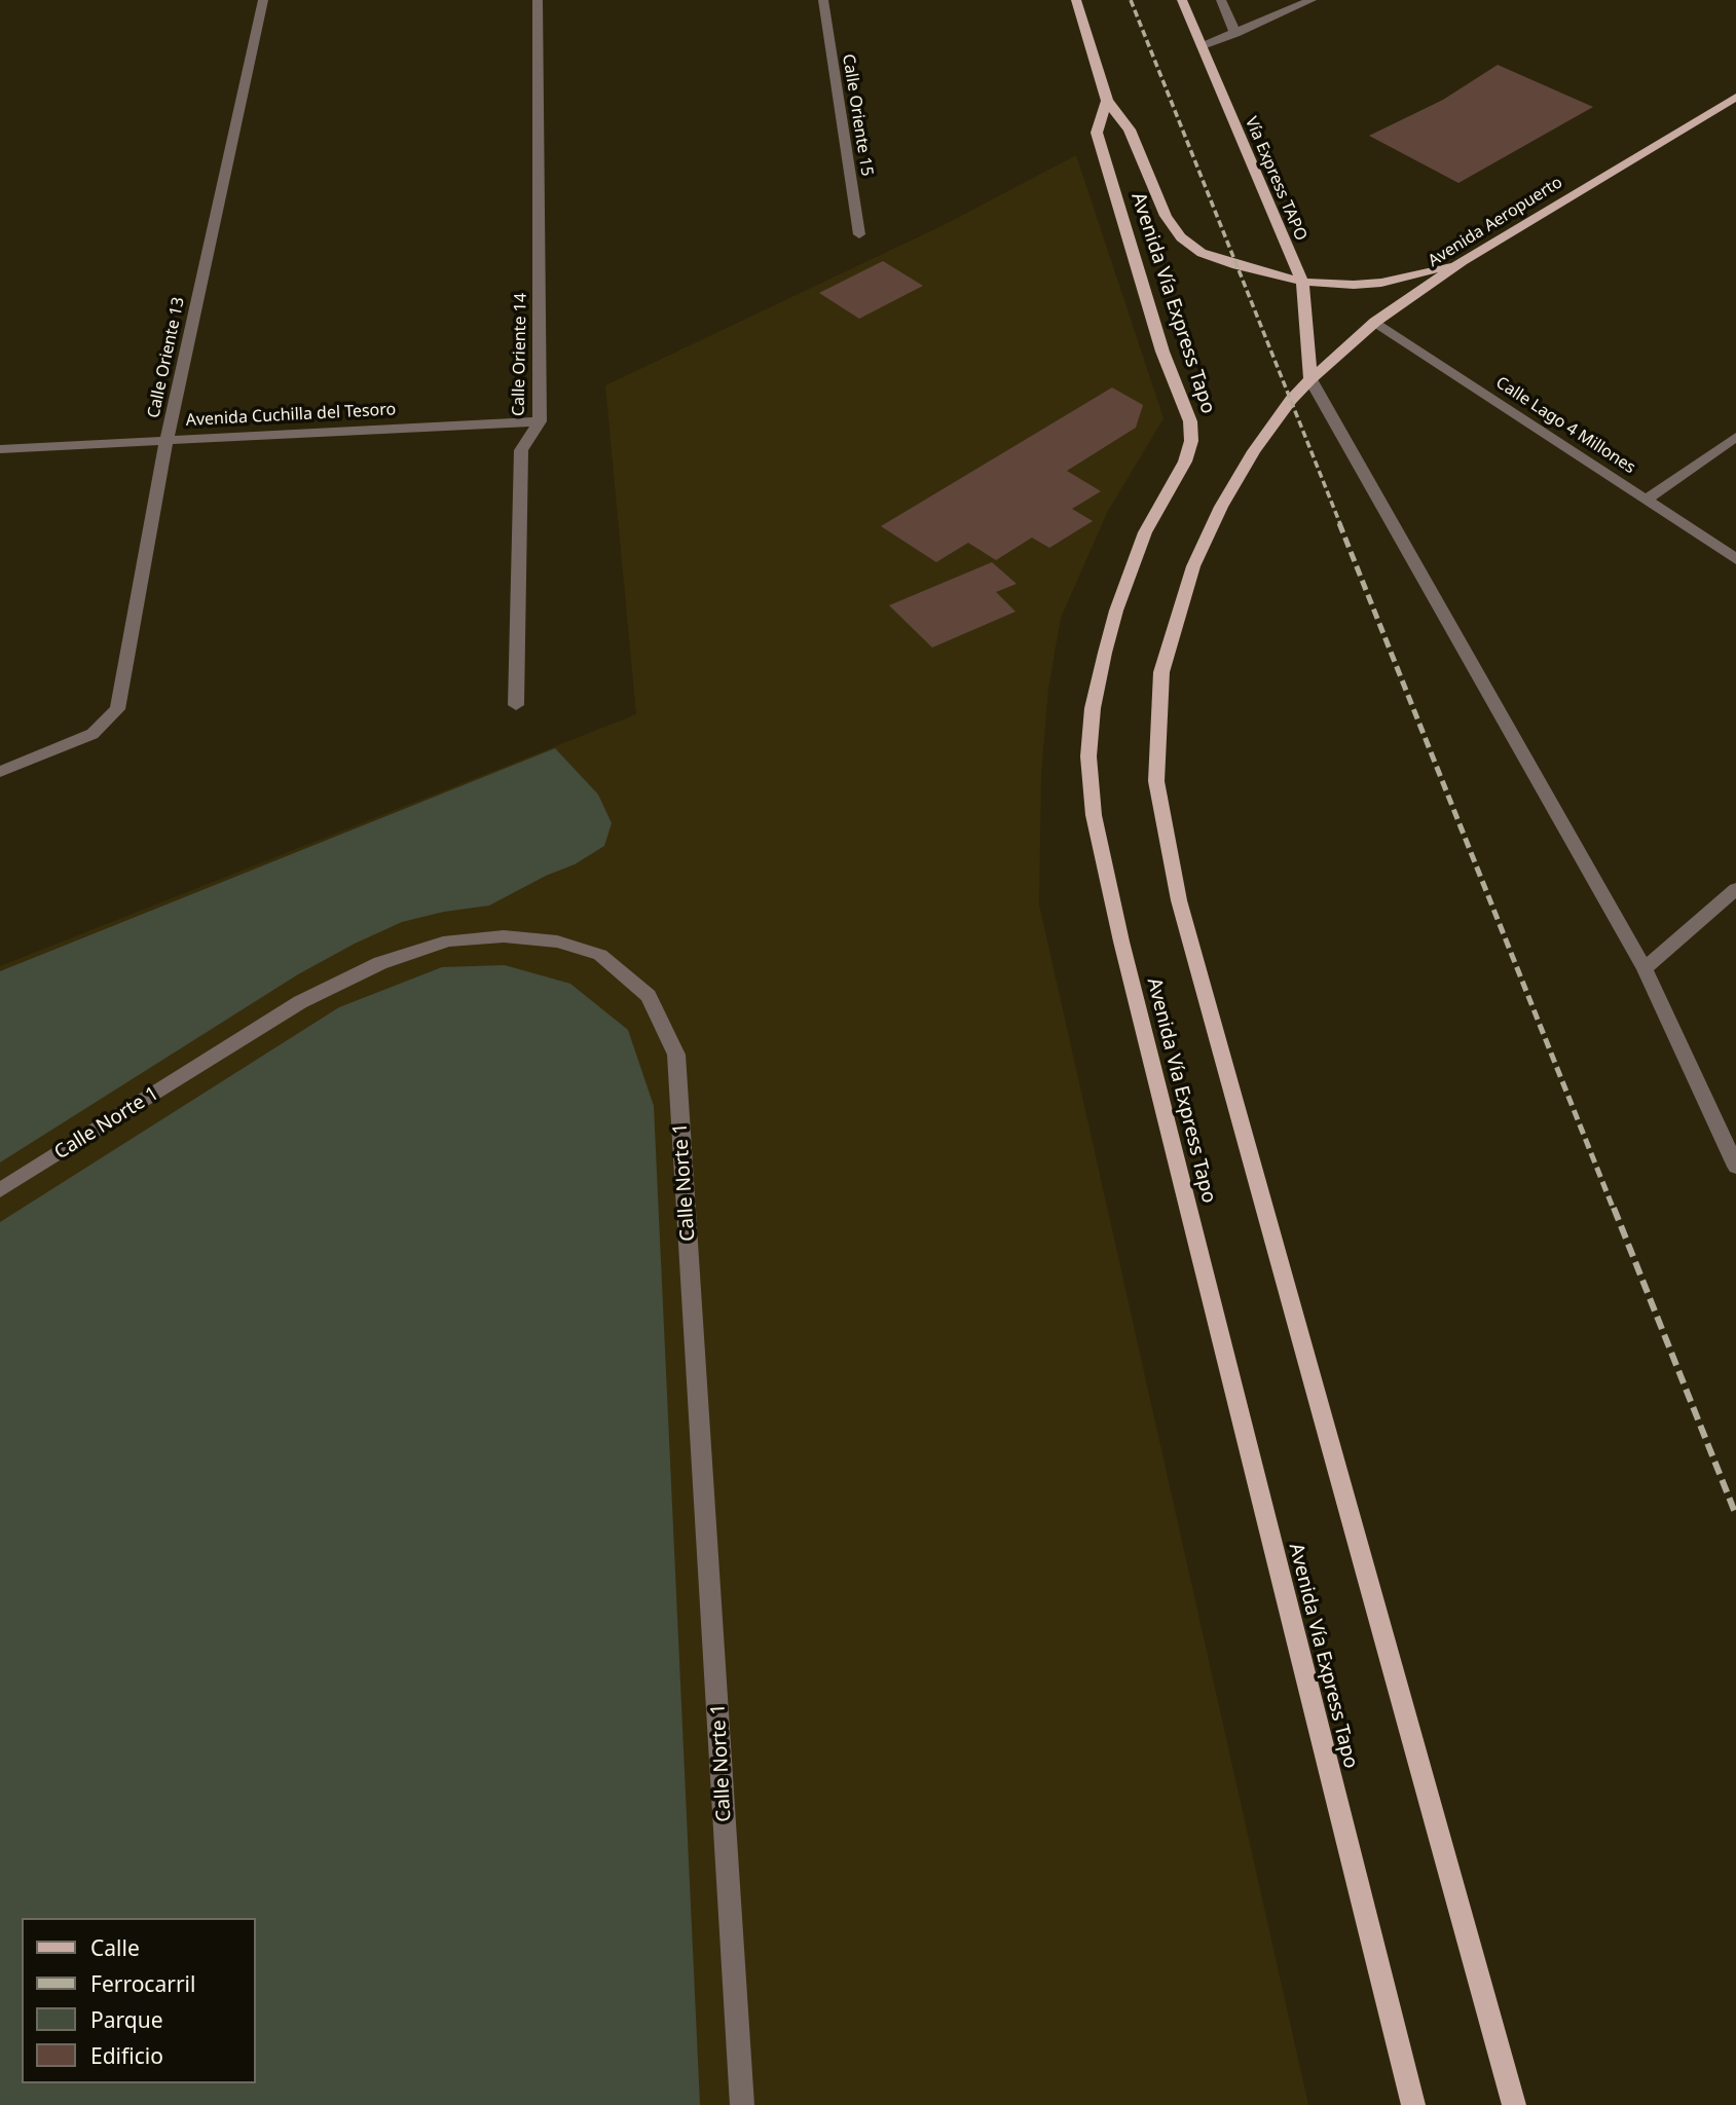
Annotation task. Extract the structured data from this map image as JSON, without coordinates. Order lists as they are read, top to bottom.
{
  "streets": {
    "main road": ["Vía Express TAPO", "Avenida Aeropuerto", "Avenida Vía Express Tapo"],
    "street": [
      "Calle Oriente 15",
      "Calle Oriente 14",
      "Calle Oriente 13",
      "Avenida Cuchilla del Tesoro",
      "Calle Lago 4 Millones",
      "Calle Norte 1"
    ]
  },
  "crossings": [
    ["Vía Express TAPO", "Avenida Aeropuerto"],
    ["Avenida Aeropuerto", "Calle Lago 4 Millones"],
    ["Calle Oriente 14", "Avenida Cuchilla del Tesoro"],
    ["Calle Oriente 13", "Avenida Cuchilla del Tesoro"]
  ],
  "legend": [
    "Calle",
    "Ferrocarril",
    "Parque",
    "Edificio"
  ]
}
